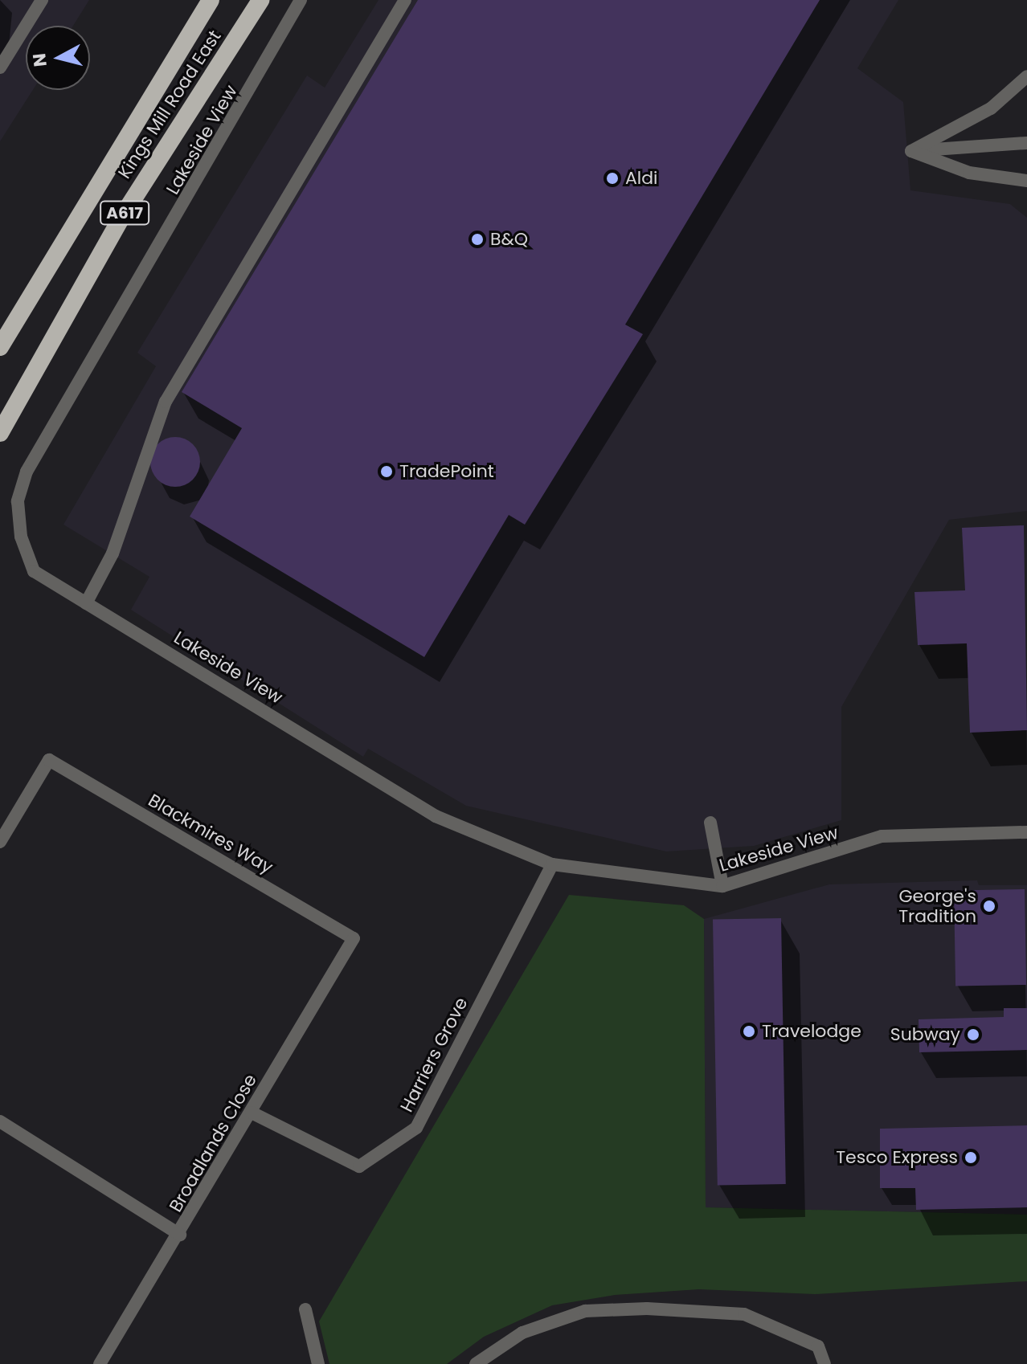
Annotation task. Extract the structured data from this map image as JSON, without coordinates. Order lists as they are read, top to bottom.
{
  "streets": {
    "highway": ["Kings Mill Road East", "A617"],
    "street": [
      "Lakeside View",
      "Blackmires Way",
      "Harriers Grove",
      "Broadlands Close"
    ]
  },
  "crossings": [
    ["Lakeside View", "Harriers Grove"],
    ["Blackmires Way", "Broadlands Close"],
    ["Harriers Grove", "Broadlands Close"]
  ],
  "places": [
    "Aldi",
    "B&Q",
    "TradePoint",
    "George's Tradition",
    "Travelodge",
    "Subway",
    "Tesco Express"
  ],
  "north": "left"
}
